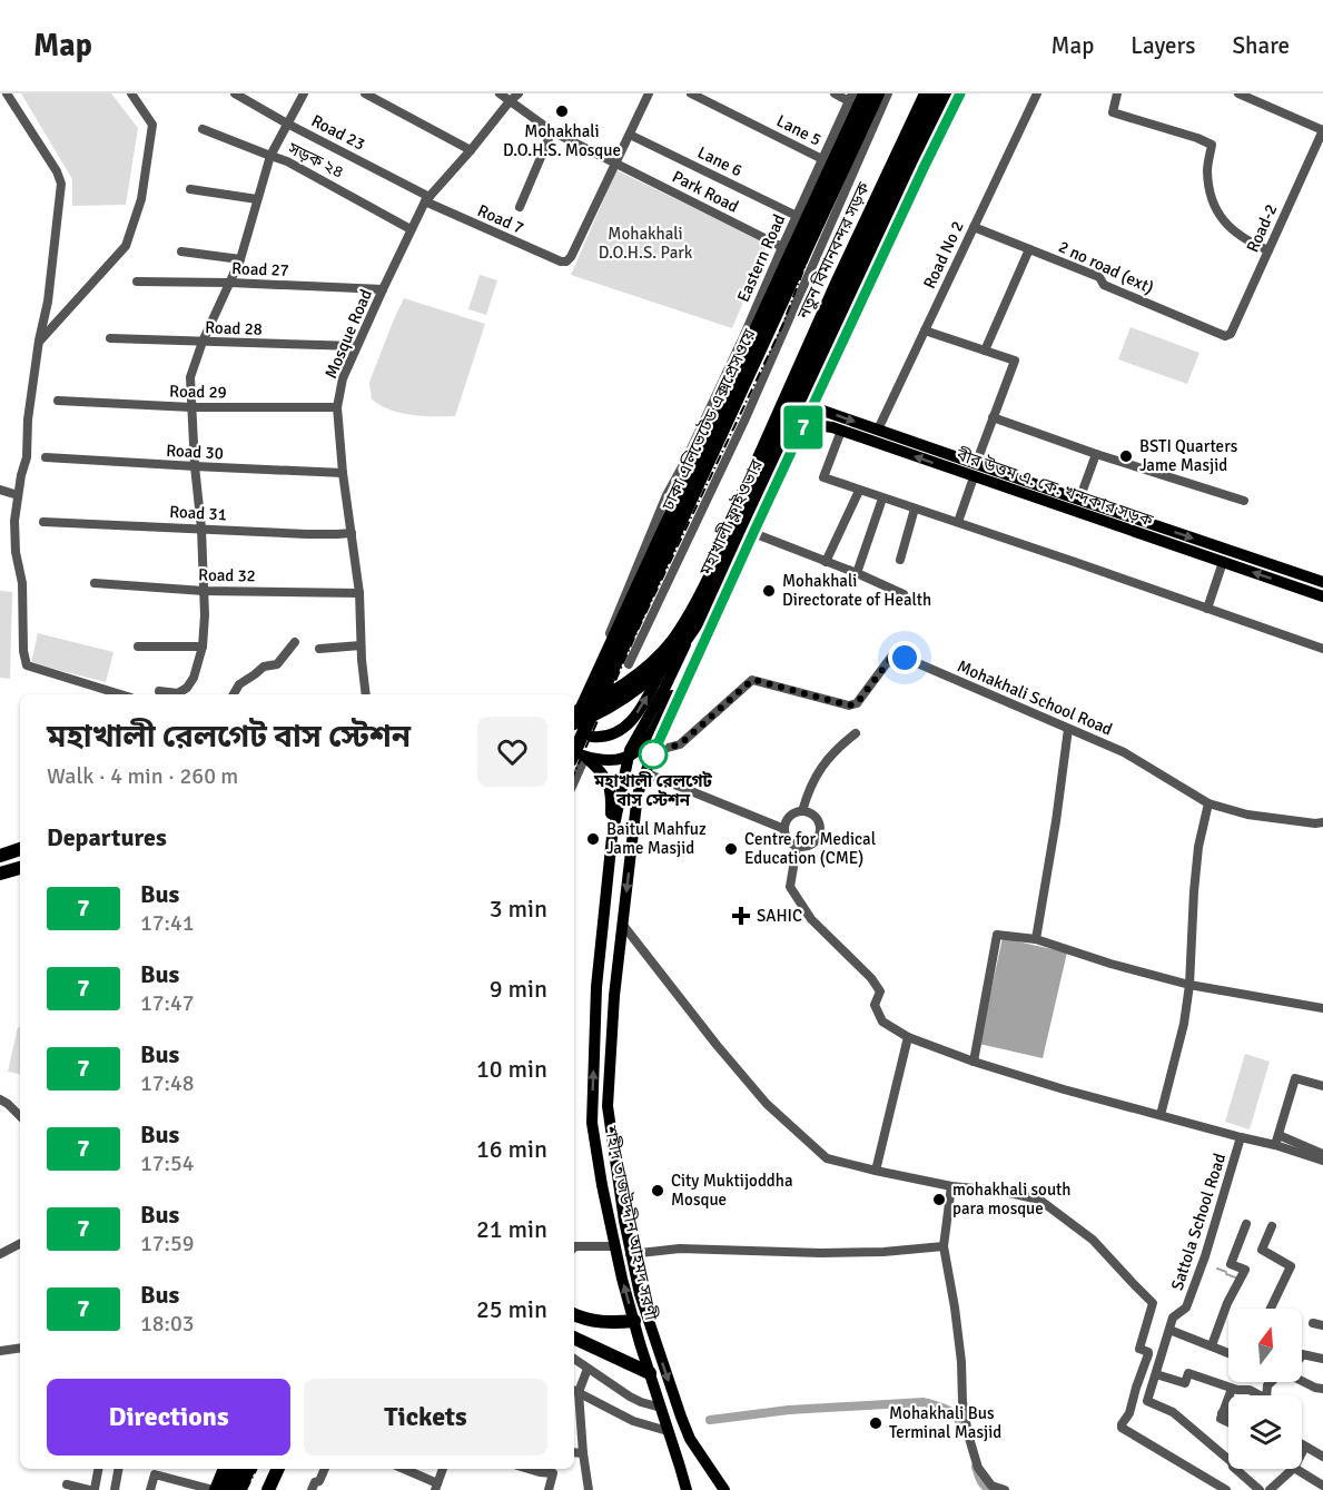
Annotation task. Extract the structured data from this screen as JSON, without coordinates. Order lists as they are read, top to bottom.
{
  "streets": {
    "highway": ["ঢাকা এলিভেটেড এক্সপ্রেসওয়ে", "মহাখালী ফ্লাইওভার"],
    "main road": ["নতুন বিমানবন্দর সড়ক", "বীর উত্তম এ. কে. খন্দকার সড়ক", "শহীদ তাজউদ্দীন আহমদ সরণী"],
    "street": [
      "Lane 5",
      "Road 23",
      "সড়ক ২৪",
      "Lane 6",
      "Park Road",
      "Road 7",
      "Road-2",
      "Road No 2",
      "Eastern Road",
      "2 no road (ext)",
      "Road 27",
      "Road 28",
      "Mosque Road",
      "Road 29",
      "Road 30",
      "Road 31",
      "Road 32",
      "Mohakhali School Road",
      "Sattola School Road"
    ]
  },
  "crossings": [
    ["Lane 5", "Eastern Road"],
    ["Road 23", "Road 7"],
    ["Road 23", "Mosque Road"],
    ["সড়ক ২৪", "Mosque Road"],
    ["Lane 6", "Eastern Road"],
    ["Park Road", "Road 7"],
    ["Park Road", "Eastern Road"],
    ["Park Road", "Mosque Road"],
    ["Road 7", "Mosque Road"],
    ["Road-2", "2 no road (ext)"],
    ["নতুন বিমানবন্দর সড়ক", "বীর উত্তম এ. কে. খন্দকার সড়ক"],
    ["নতুন বিমানবন্দর সড়ক", "শহীদ তাজউদ্দীন আহমদ সরণী"],
    ["Road No 2", "2 no road (ext)"],
    ["Road No 2", "বীর উত্তম এ. কে. খন্দকার সড়ক"],
    ["Road 27", "Mosque Road"],
    ["Road 28", "Mosque Road"],
    ["Mosque Road", "Road 29"],
    ["Mosque Road", "Road 30"],
    ["Mosque Road", "Road 31"],
    ["Mosque Road", "Road 32"],
    ["Mohakhali School Road", "শহীদ তাজউদ্দীন আহমদ সরণী"]
  ],
  "parks": ["Mohakhali D.O.H.S. Park"],
  "places": {
    "other": [
      "Mohakhali D.O.H.S. Mosque",
      "BSTI Quarters Jame Masjid",
      "Mohakhali Directorate of Health",
      "মহাখালী রেলগেট বাস স্টেশন",
      "Baitul Mahfuz Jame Masjid",
      "Centre for Medical Education (CME)",
      "City Muktijoddha Mosque",
      "mohakhali south para mosque",
      "Mohakhali Bus Terminal Masjid"
    ],
    "health": ["SAHIC"]
  },
  "lines": ["bus line 7"],
  "north": "top",
  "page": {
    "header": "Map",
    "nav": ["Map", "Layers", "Share"],
    "on_map": "7",
    "heading": [
      ["মহাখালী রেলগেট বাস স্টেশন", "Walk · 4 min · 260 m"],
      "Departures"
    ],
    "list": [
      {
        "mark": "7",
        "name": "Bus",
        "note": "17:41",
        "value": "3 min"
      },
      {
        "mark": "7",
        "name": "Bus",
        "note": "17:47",
        "value": "9 min"
      },
      {
        "mark": "7",
        "name": "Bus",
        "note": "17:48",
        "value": "10 min"
      },
      {
        "mark": "7",
        "name": "Bus",
        "note": "17:54",
        "value": "16 min"
      },
      {
        "mark": "7",
        "name": "Bus",
        "note": "17:59",
        "value": "21 min"
      },
      {
        "mark": "7",
        "name": "Bus",
        "note": "18:03",
        "value": "25 min"
      }
    ],
    "buttons": ["Directions", "Tickets"]
  }
}
